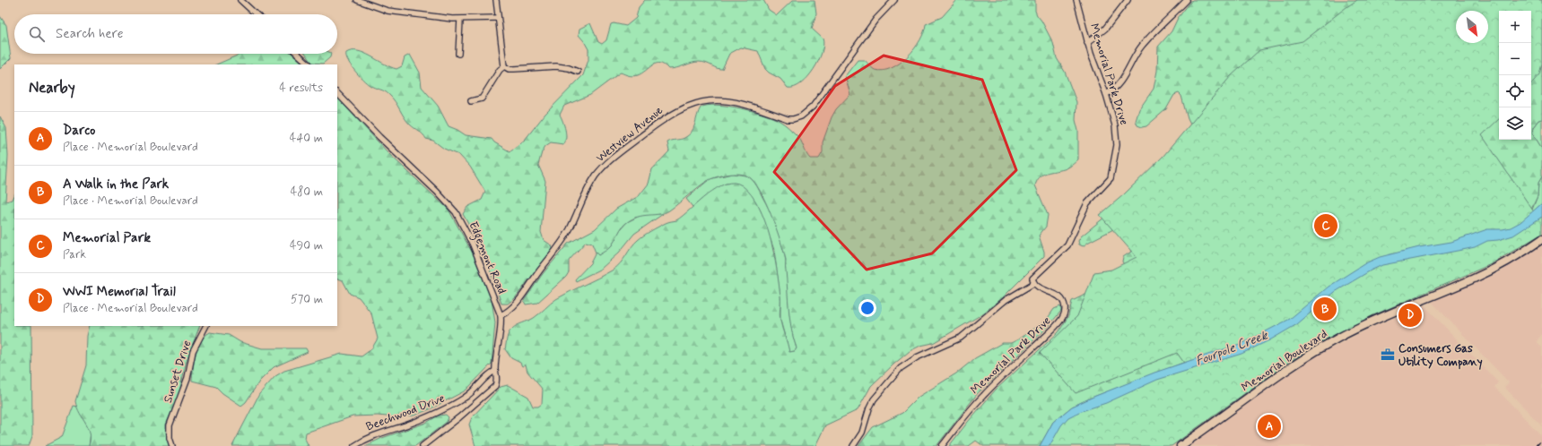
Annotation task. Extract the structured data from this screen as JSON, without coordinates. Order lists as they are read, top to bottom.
{
  "streets": {
    "street": [
      "Memorial Park Drive",
      "Westview Avenue",
      "Edgemont Road",
      "Memorial Boulevard",
      "Sunset Drive",
      "Beechwood Drive"
    ]
  },
  "crossings": [
    ["Westview Avenue", "Edgemont Road"],
    ["Edgemont Road", "Beechwood Drive"]
  ],
  "water": ["Fourpole Creek"],
  "places": {
    "office": ["Consumers Gas Utility Company"]
  },
  "north": "bottom right",
  "page": {
    "map_buttons": ["+", "−"],
    "search": "Search here",
    "heading": ["Nearby", "4 results"],
    "list": [
      {
        "mark": "A",
        "name": "Darco",
        "note": "Place · Memorial Boulevard",
        "value": "440 m"
      },
      {
        "mark": "B",
        "name": "A Walk in the Park",
        "note": "Place · Memorial Boulevard",
        "value": "480 m"
      },
      {
        "mark": "C",
        "name": "Memorial Park",
        "note": "Park",
        "value": "490 m"
      },
      {
        "mark": "D",
        "name": "WWI Memorial Trail",
        "note": "Place · Memorial Boulevard",
        "value": "570 m"
      }
    ],
    "pins": [
      "C",
      "B",
      "D",
      "A"
    ]
  }
}
